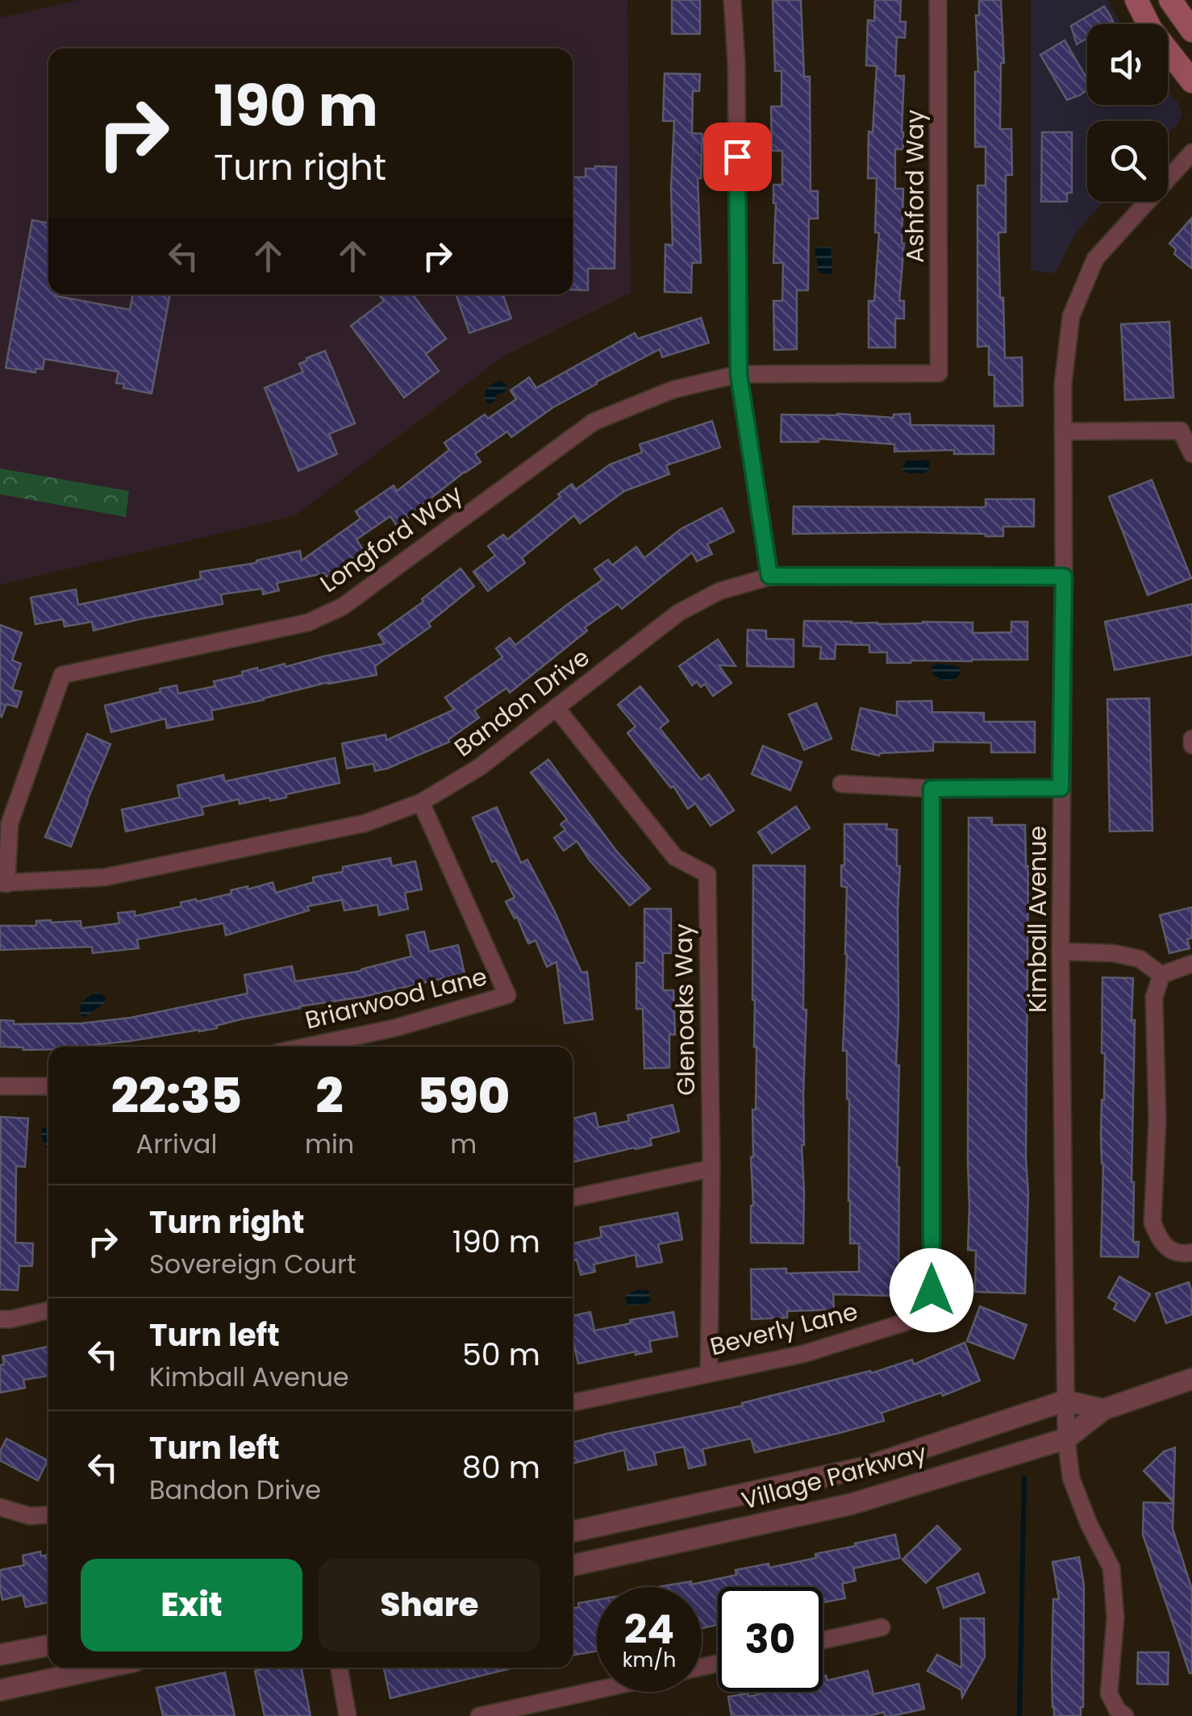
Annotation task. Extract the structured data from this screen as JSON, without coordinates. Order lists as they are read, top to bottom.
{
  "streets": {
    "street": [
      "Ashford Way",
      "Longford Way",
      "Bandon Drive",
      "Kimball Avenue",
      "Briarwood Lane",
      "Glenoaks Way",
      "Beverly Lane",
      "Village Parkway"
    ]
  },
  "crossings": [
    ["Ashford Way", "Longford Way"],
    ["Longford Way", "Bandon Drive"],
    ["Bandon Drive", "Kimball Avenue"],
    ["Bandon Drive", "Briarwood Lane"],
    ["Bandon Drive", "Glenoaks Way"],
    ["Kimball Avenue", "Village Parkway"],
    ["Glenoaks Way", "Beverly Lane"]
  ],
  "page": {
    "turn": ["190 m", "Turn right"],
    "eta": [
      "22:35",
      "Arrival",
      "2",
      "min",
      "590",
      "m"
    ],
    "list": [
      {
        "name": "Turn right",
        "note": "Sovereign Court",
        "value": "190 m"
      },
      {
        "name": "Turn left",
        "note": "Kimball Avenue",
        "value": "50 m"
      },
      {
        "name": "Turn left",
        "note": "Bandon Drive",
        "value": "80 m"
      }
    ],
    "buttons": ["Exit", "Share"],
    "speed": "24 km/h",
    "limit": "30"
  }
}
